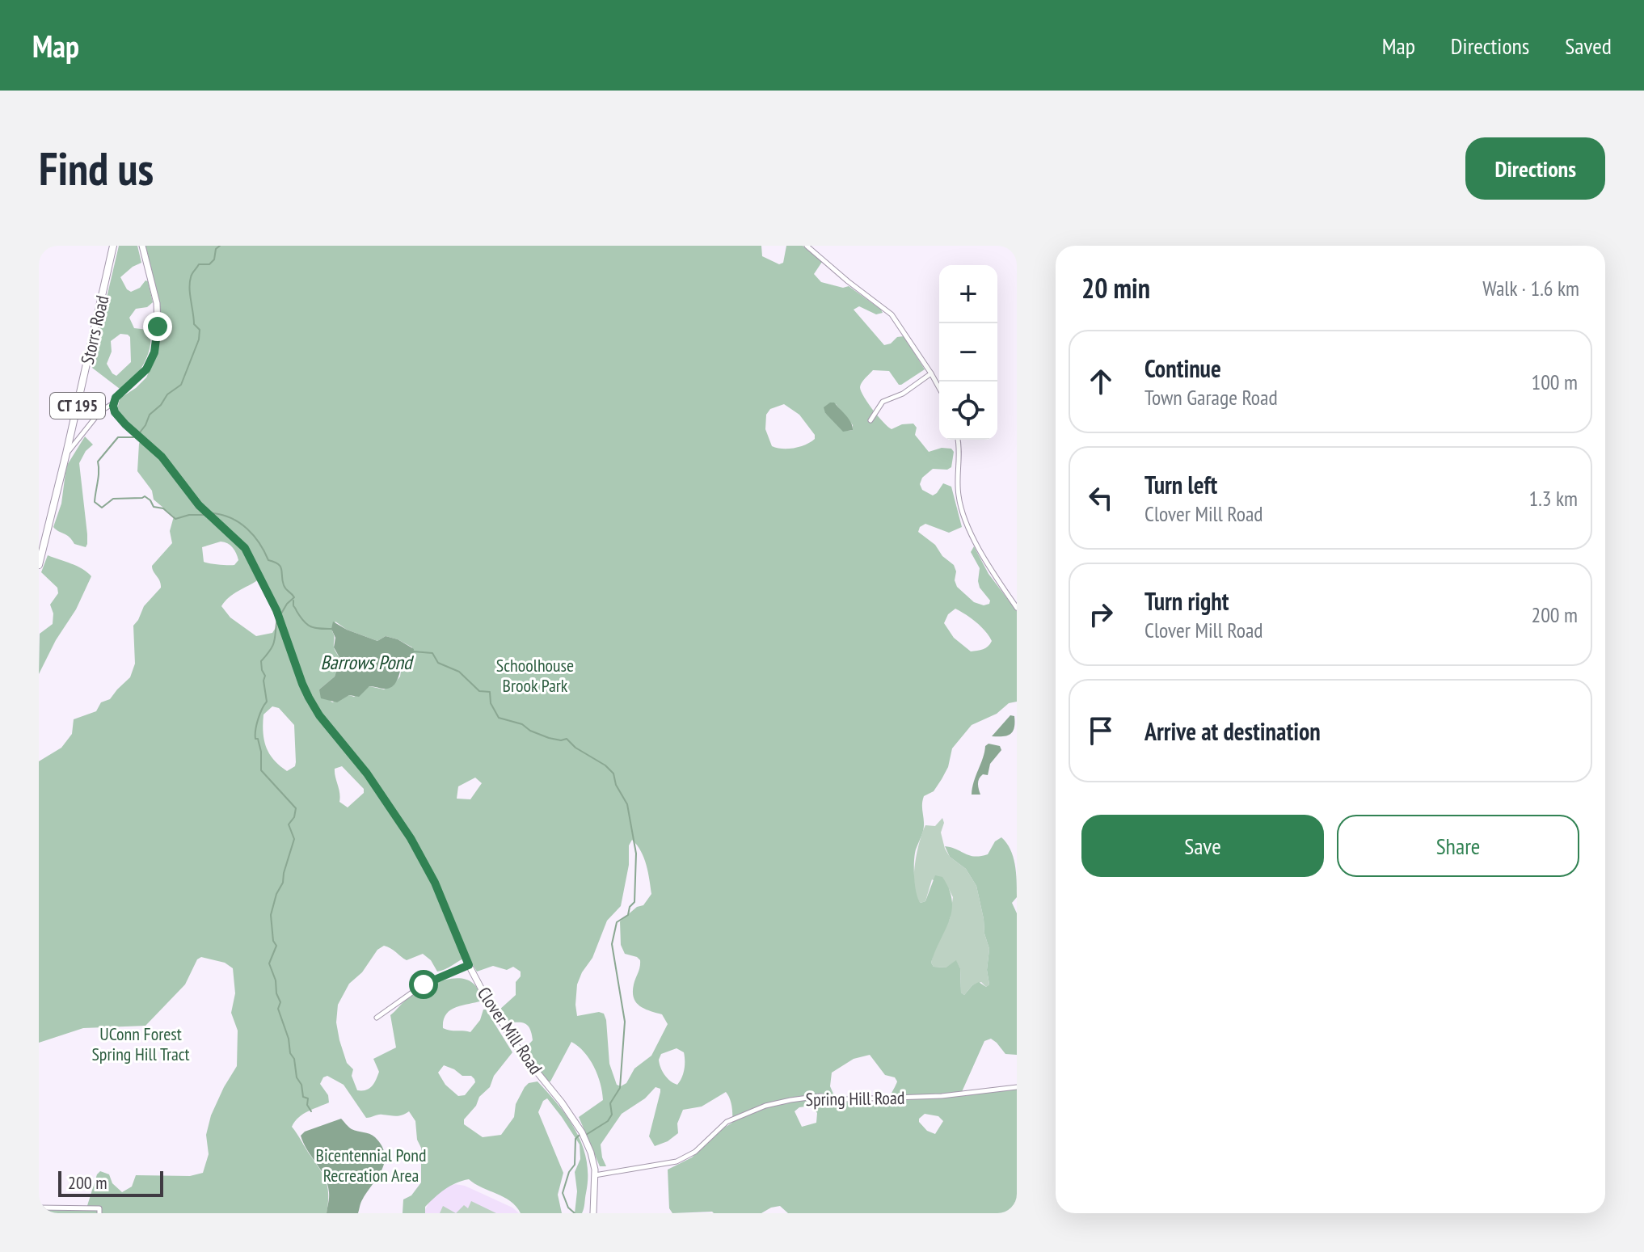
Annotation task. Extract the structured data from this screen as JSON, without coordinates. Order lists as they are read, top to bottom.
{
  "streets": {
    "main road": ["Storrs Road", "CT 195"],
    "street": ["Clover Mill Road", "Spring Hill Road"]
  },
  "crossings": [
    ["Clover Mill Road", "Spring Hill Road"]
  ],
  "water": ["Barrows Pond"],
  "parks": ["Schoolhouse Brook Park", "UConn Forest Spring Hill Tract", "Bicentennial Pond Recreation Area"],
  "scale_bar": "200 m",
  "page": {
    "header": "Map",
    "nav": ["Map", "Directions", "Saved"],
    "buttons": [
      "Directions",
      ["Save", "Share"]
    ],
    "title": "Find us",
    "heading": ["20 min", "Walk · 1.6 km"],
    "map_buttons": ["+", "−"],
    "list": [
      ["Continue", "Town Garage Road", "100 m"],
      ["Turn left", "Clover Mill Road", "1.3 km"],
      ["Turn right", "Clover Mill Road", "200 m"],
      "Arrive at destination"
    ],
    "scale": "200 m"
  }
}
